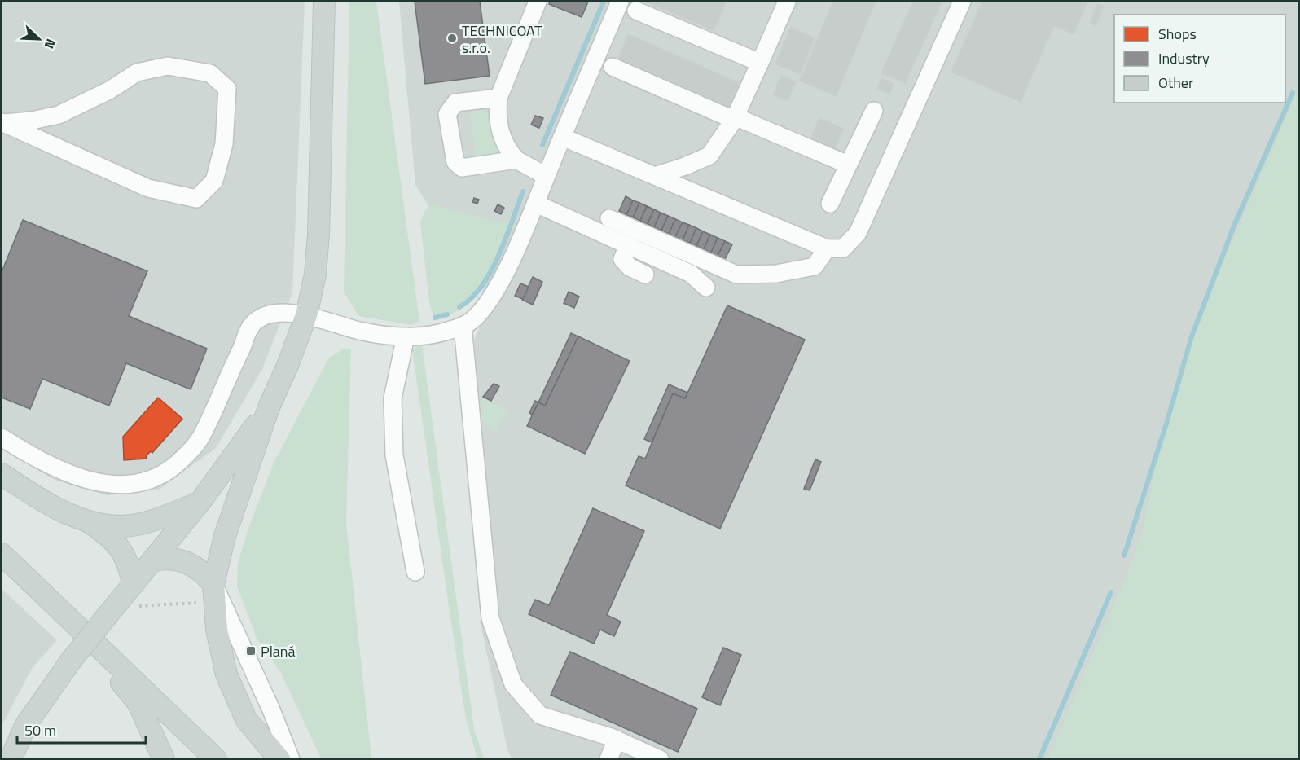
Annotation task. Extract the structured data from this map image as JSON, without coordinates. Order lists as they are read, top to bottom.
{
  "places": {
    "other": ["TECHNICOAT s.r.o."],
    "transit": ["Planá"]
  },
  "legend": ["Shops", "Industry", "Other"],
  "scale_bar": "50 m",
  "north": "bottom right"
}
